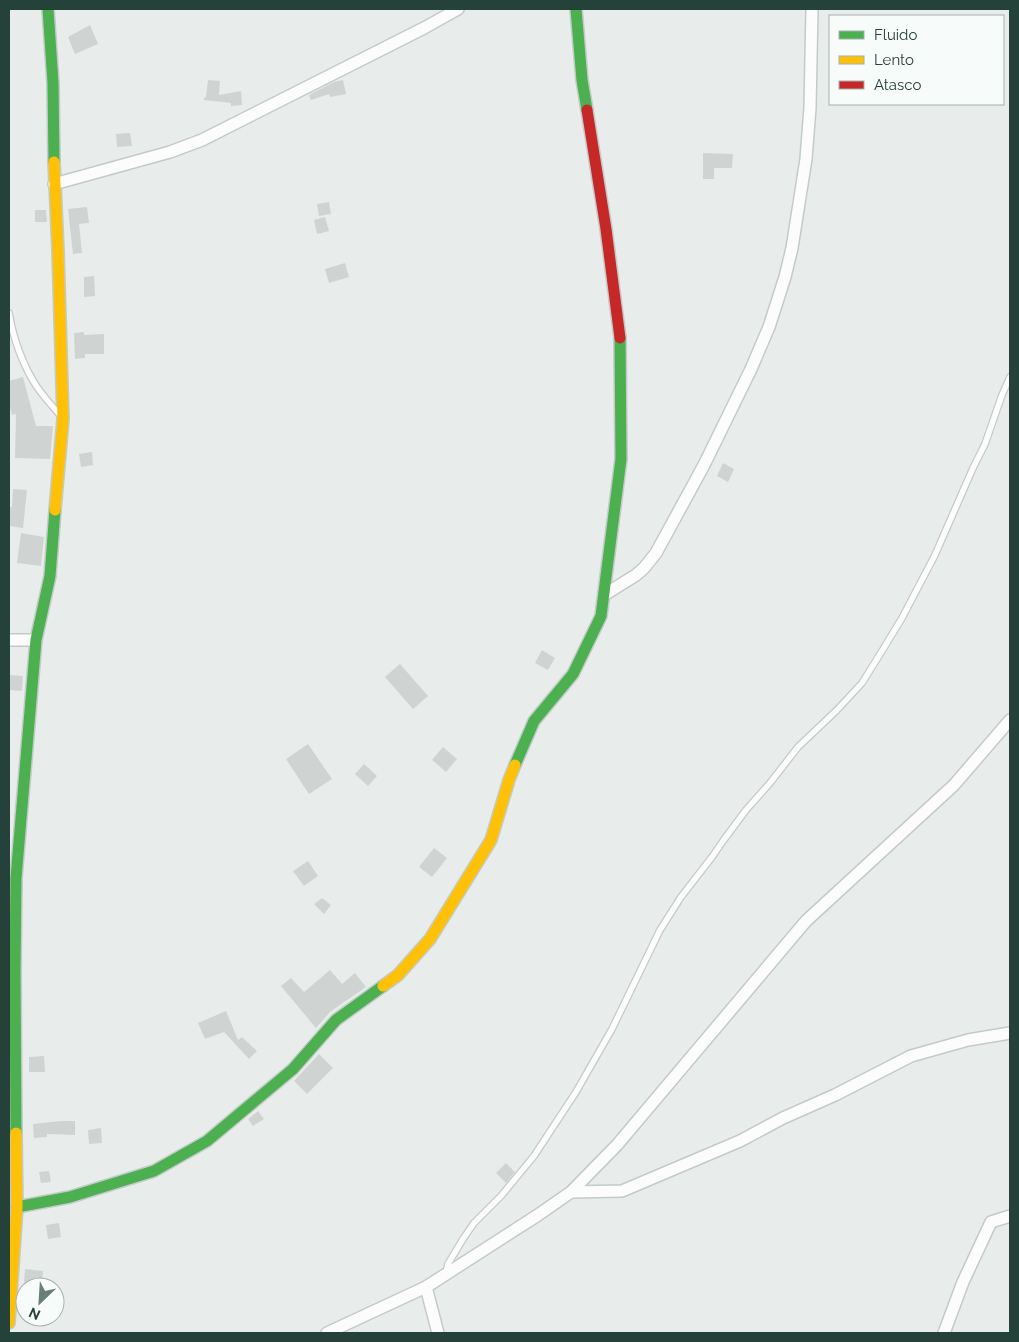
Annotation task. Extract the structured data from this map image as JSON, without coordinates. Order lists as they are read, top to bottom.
{
  "legend": ["Fluido", "Lento", "Atasco"],
  "north": "bottom left"
}
